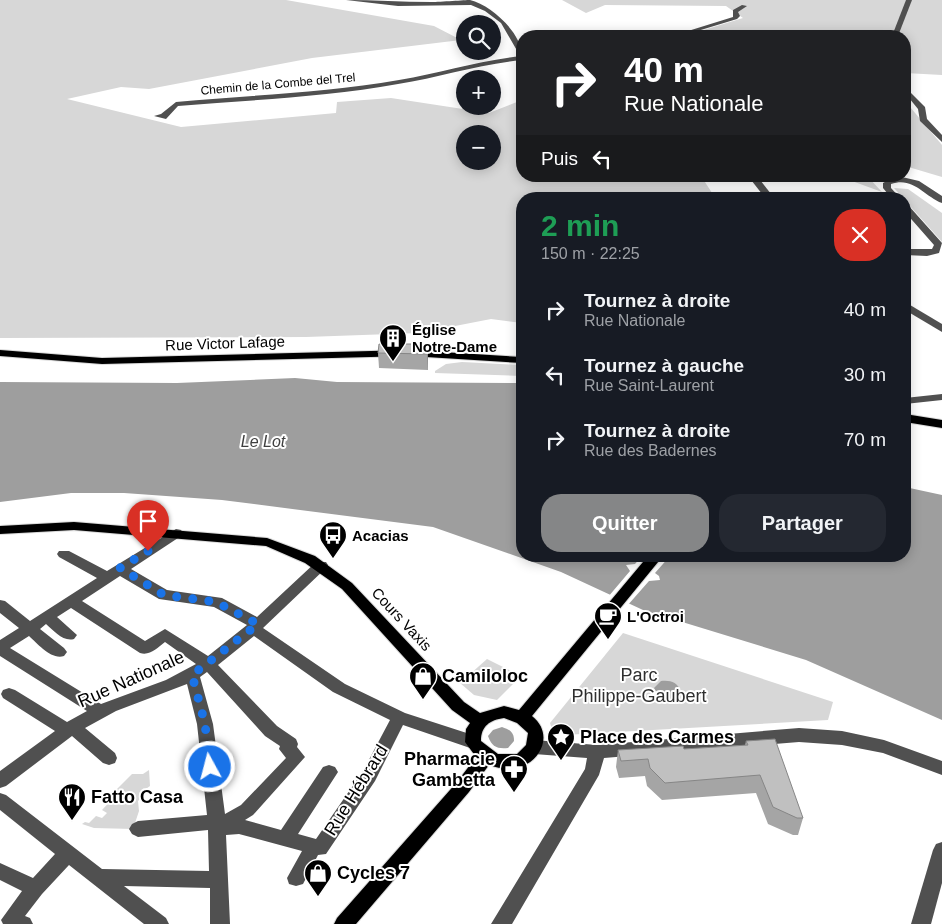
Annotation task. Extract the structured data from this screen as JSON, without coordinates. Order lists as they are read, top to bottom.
{
  "streets": {
    "main road": ["Rue Victor Lafage", "Cours Vaxis"],
    "street": ["Chemin de la Combe del Trel", "Rue Nationale", "Rue Hébrard"]
  },
  "crossings": [
    ["Cours Vaxis", "Rue Nationale"]
  ],
  "water": ["Le Lot"],
  "parks": ["Parc Philippe-Gaubert"],
  "places": {
    "building": ["Église Notre-Dame"],
    "bus stop": ["Acacias"],
    "cafe": ["L'Octroi"],
    "shop": ["Camiloloc", "Cycles 7"],
    "place": ["Place des Carmes"],
    "pharmacy": ["Pharmacie Gambetta"],
    "restaurant": ["Fatto Casa"]
  },
  "page": {
    "map_buttons": ["+", "−"],
    "turn": ["40 m", "Rue Nationale"],
    "then": "Puis",
    "heading": ["2 min", "150 m · 22:25"],
    "list": [
      {
        "name": "Tournez à droite",
        "note": "Rue Nationale",
        "value": "40 m"
      },
      {
        "name": "Tournez à gauche",
        "note": "Rue Saint-Laurent",
        "value": "30 m"
      },
      {
        "name": "Tournez à droite",
        "note": "Rue des Badernes",
        "value": "70 m"
      }
    ],
    "buttons": ["Quitter", "Partager"]
  }
}
